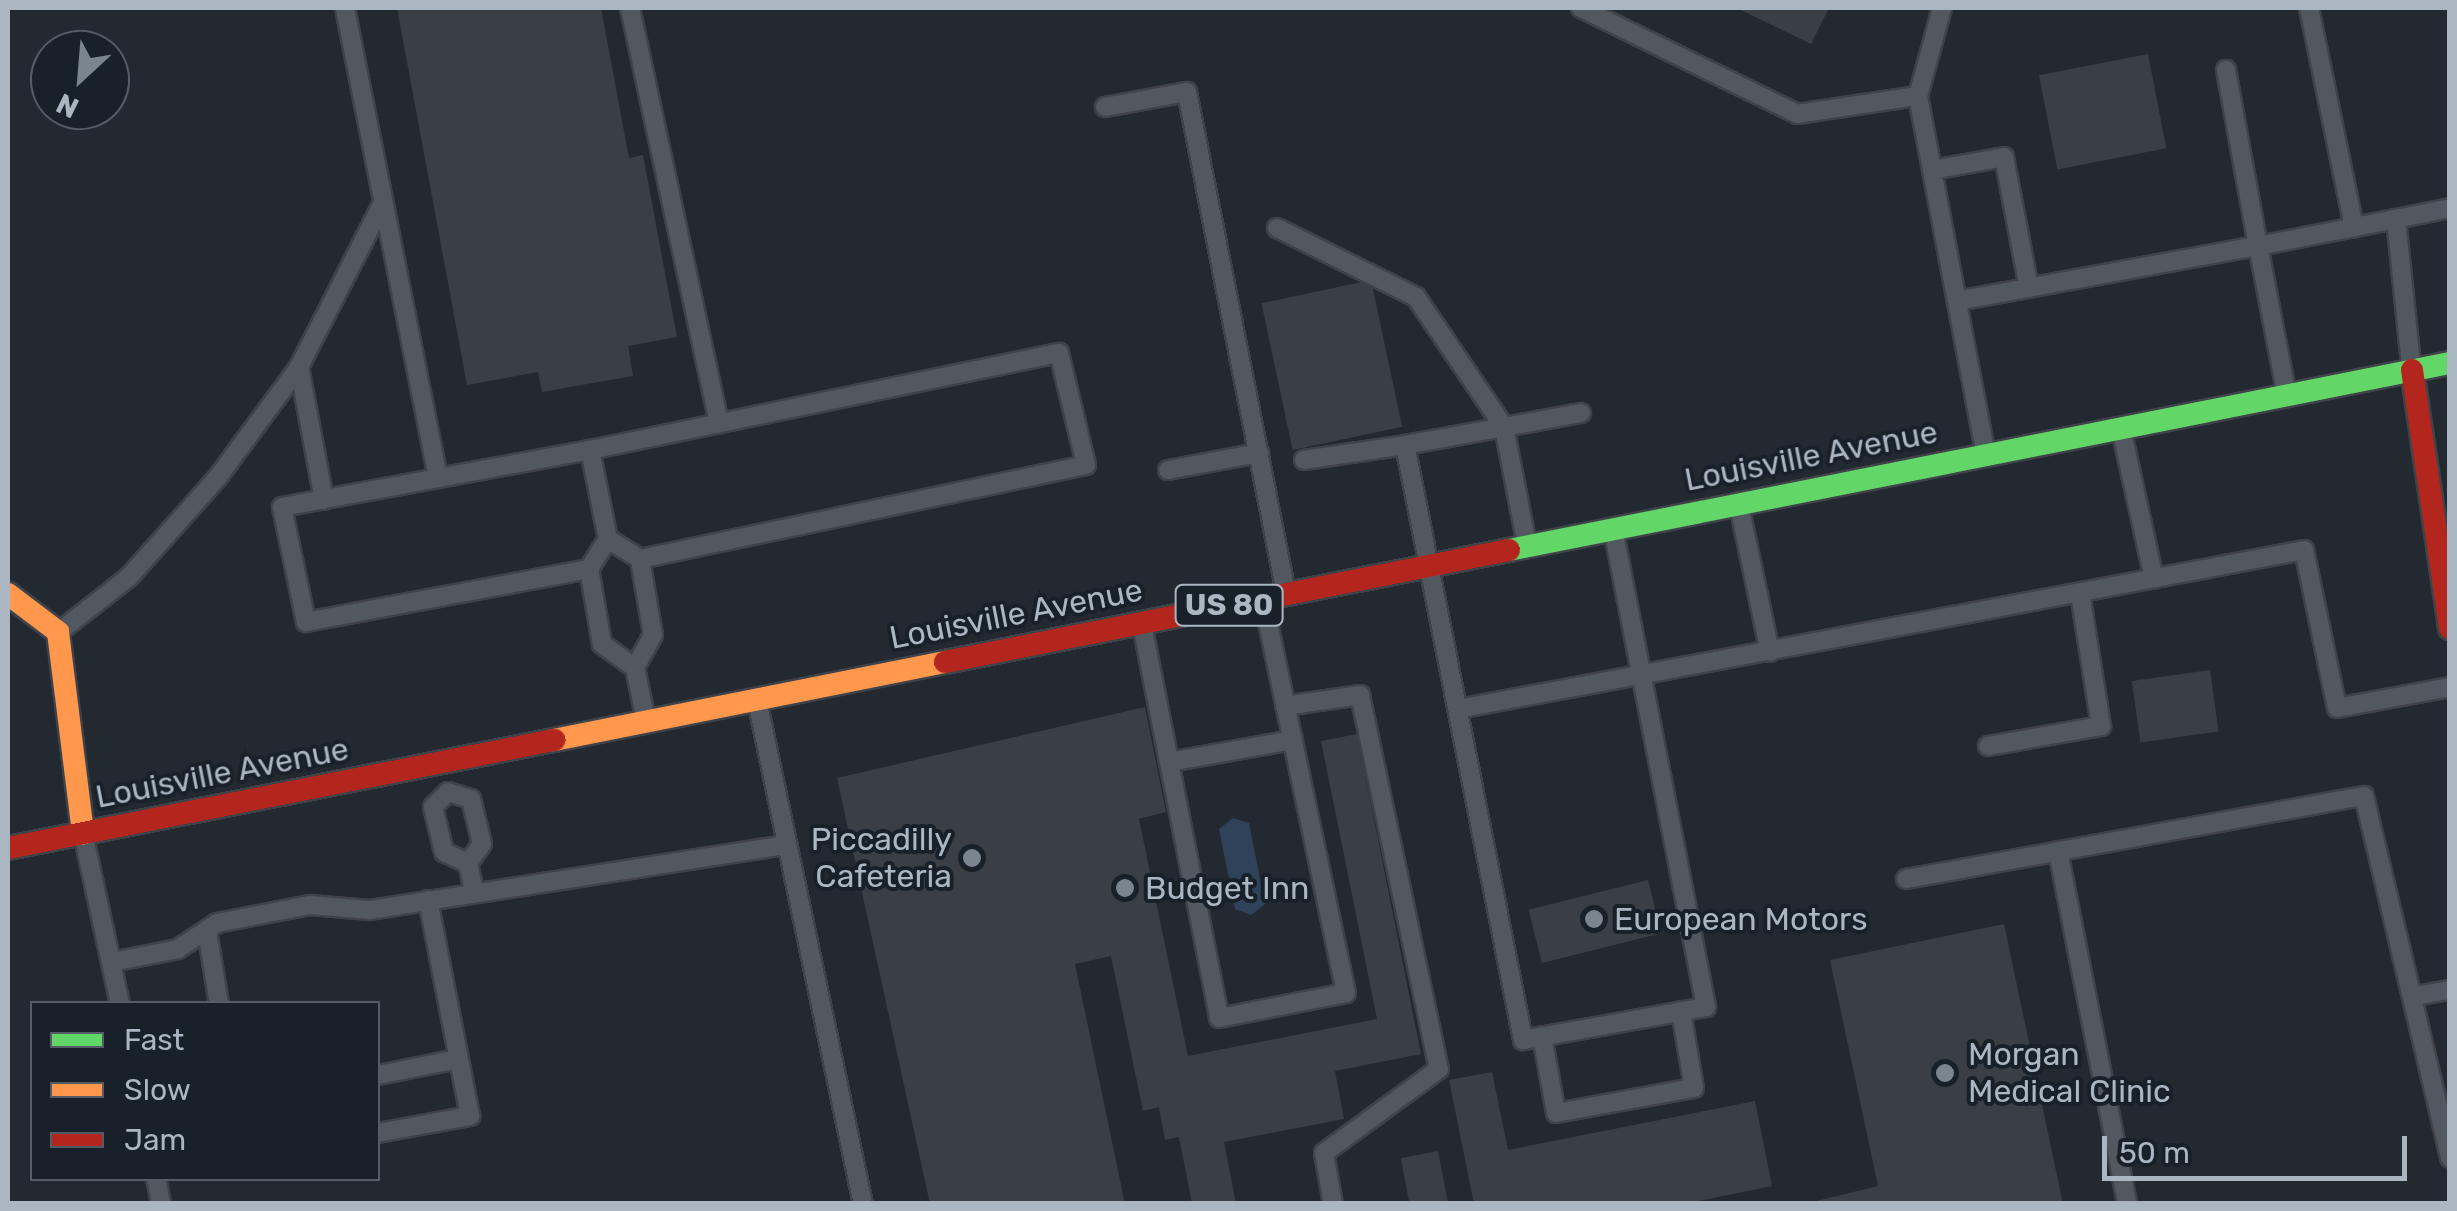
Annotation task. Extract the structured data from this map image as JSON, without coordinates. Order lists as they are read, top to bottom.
{
  "streets": {
    "main road": ["Louisville Avenue", "US 80"]
  },
  "places": [
    "Piccadilly Cafeteria",
    "Budget Inn",
    "European Motors",
    "Morgan Medical Clinic"
  ],
  "legend": ["Fast", "Slow", "Jam"],
  "scale_bar": "50 m",
  "north": "bottom left"
}
